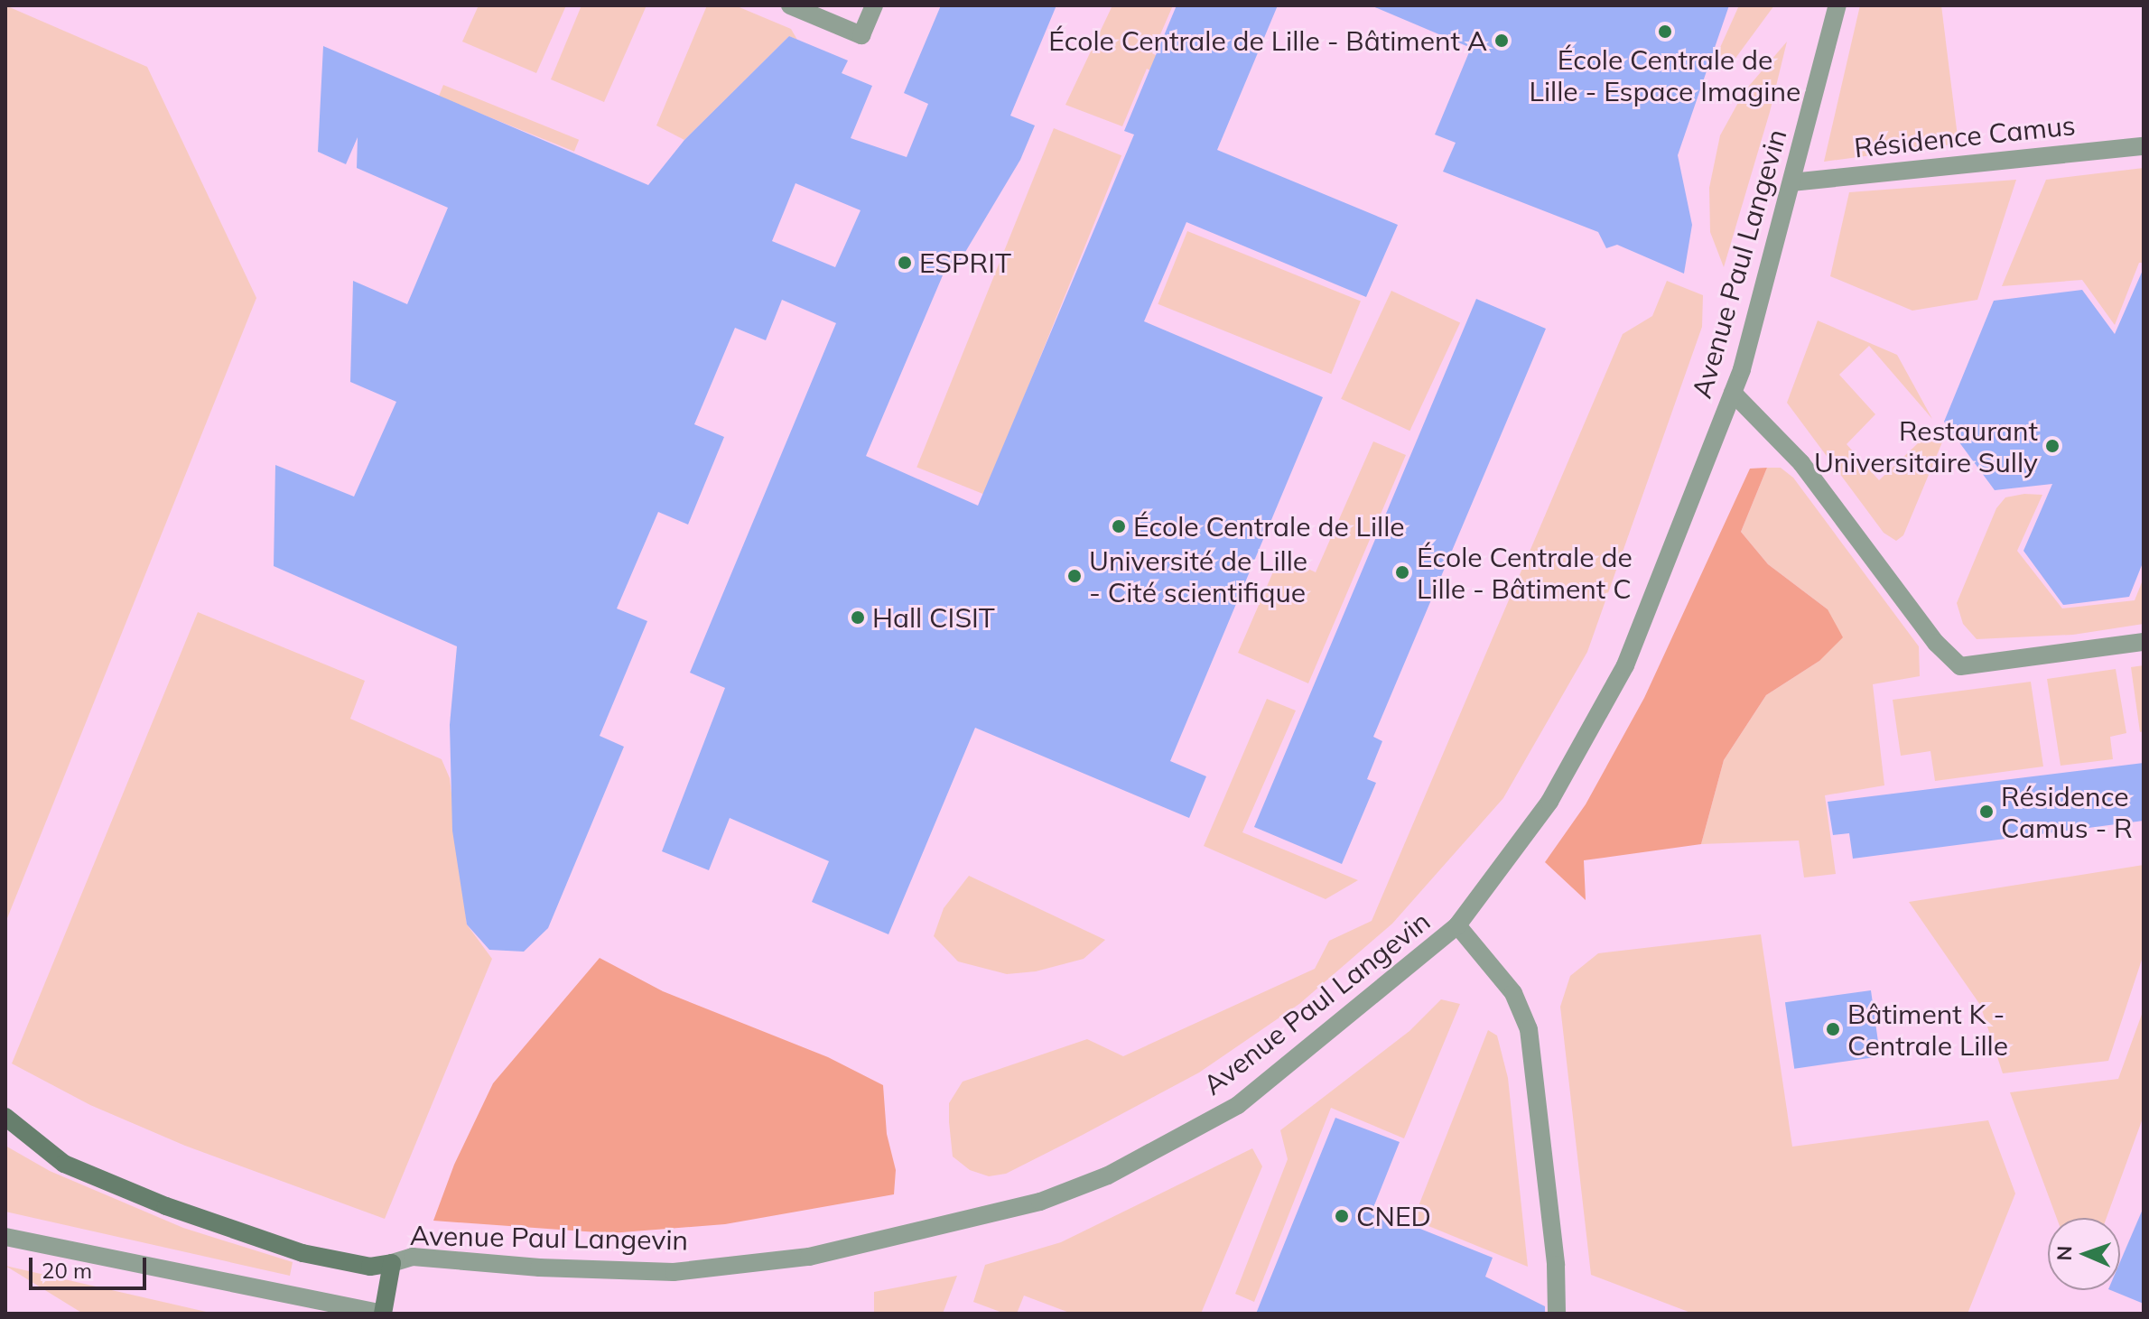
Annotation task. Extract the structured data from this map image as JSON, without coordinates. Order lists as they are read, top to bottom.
{
  "streets": {
    "street": ["Résidence Camus", "Avenue Paul Langevin"]
  },
  "crossings": [
    ["Résidence Camus", "Avenue Paul Langevin"]
  ],
  "places": [
    "École Centrale de Lille - Espace Imagine",
    "École Centrale de Lille - Bâtiment A",
    "ESPRIT",
    "Restaurant Universitaire Sully",
    "École Centrale de Lille",
    "École Centrale de Lille - Bâtiment C",
    "Université de Lille ‐ Cité scientifique",
    "Hall CISIT",
    "Résidence Camus - R",
    "Bâtiment K - Centrale Lille",
    "CNED"
  ],
  "scale_bar": "20 m",
  "north": "left"
}
